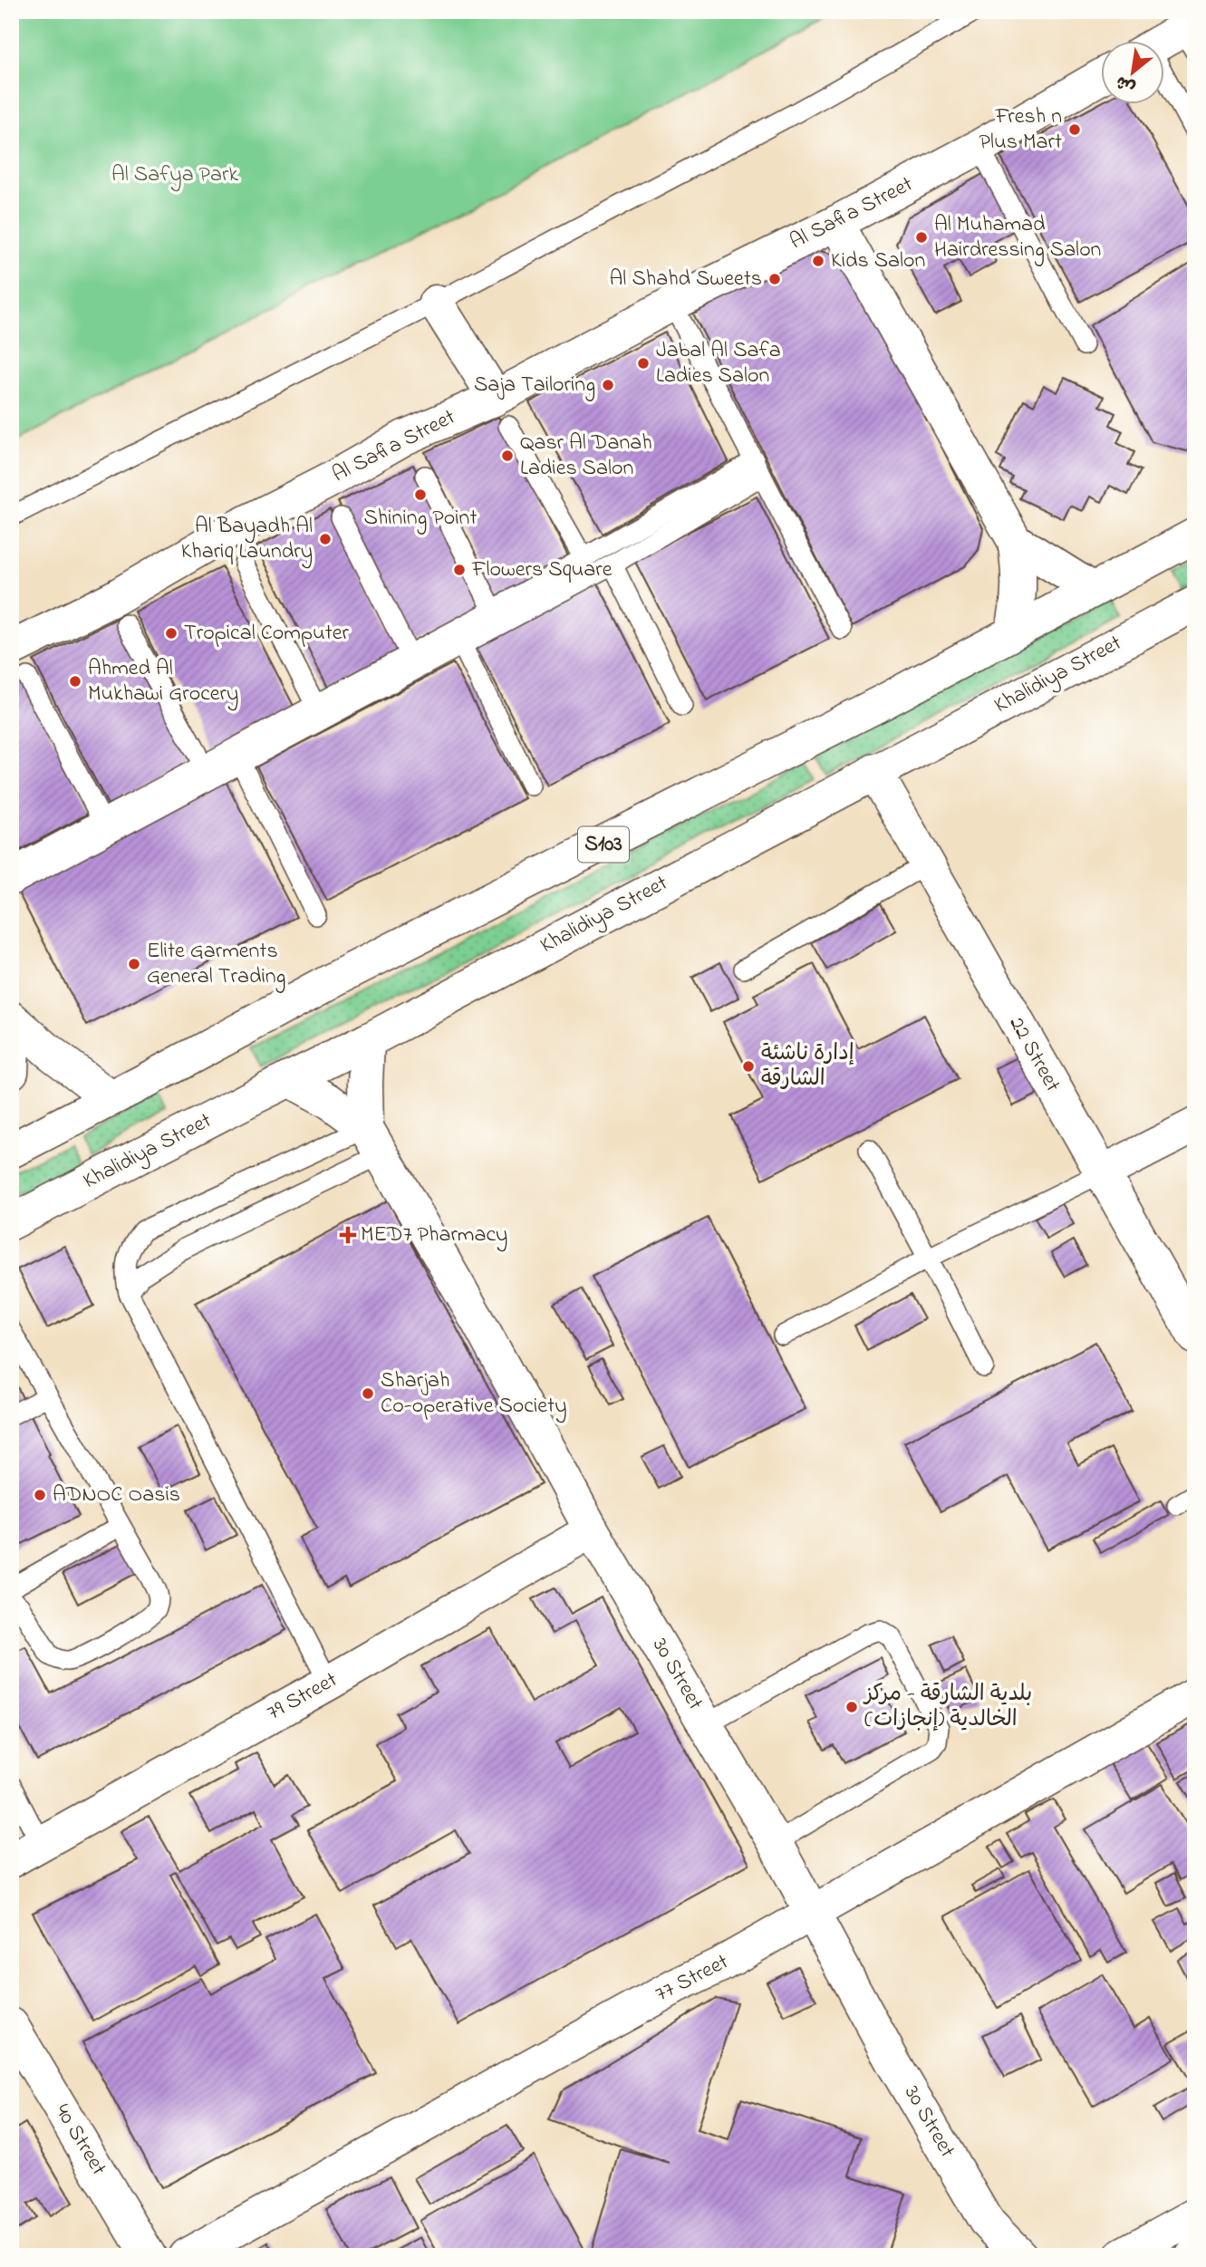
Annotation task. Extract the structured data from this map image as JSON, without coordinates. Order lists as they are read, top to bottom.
{
  "streets": {
    "street": [
      "Al Safia Street",
      "Khalidiya Street",
      "S103",
      "22 Street",
      "30 Street",
      "79 Street",
      "77 Street",
      "40 Street"
    ]
  },
  "crossings": [
    ["Khalidiya Street", "22 Street"],
    ["Khalidiya Street", "30 Street"],
    ["30 Street", "79 Street"],
    ["30 Street", "77 Street"]
  ],
  "parks": ["Al Safya Park"],
  "places": {
    "other": [
      "Fresh n Plus Mart",
      "Al Muhamad Hairdressing Salon",
      "Kids Salon",
      "Al Shahd Sweets",
      "Jabal Al Safa Ladies Salon",
      "Saja Tailoring",
      "Qasr Al Danah Ladies Salon",
      "Shining Point",
      "Al Bayadh Al Khariq Laundry",
      "Flowers Square",
      "Tropical Computer",
      "Ahmed Al Mukhawi Grocery",
      "Elite Garments General Trading",
      "إدارة ناشئة الشارقة",
      "Sharjah Co-operative Society",
      "ADNOC Oasis",
      "بلدية الشارقة - مركز الخالدية (إنجازات)"
    ],
    "health": ["MED7 Pharmacy"]
  },
  "north": "bottom left"
}
